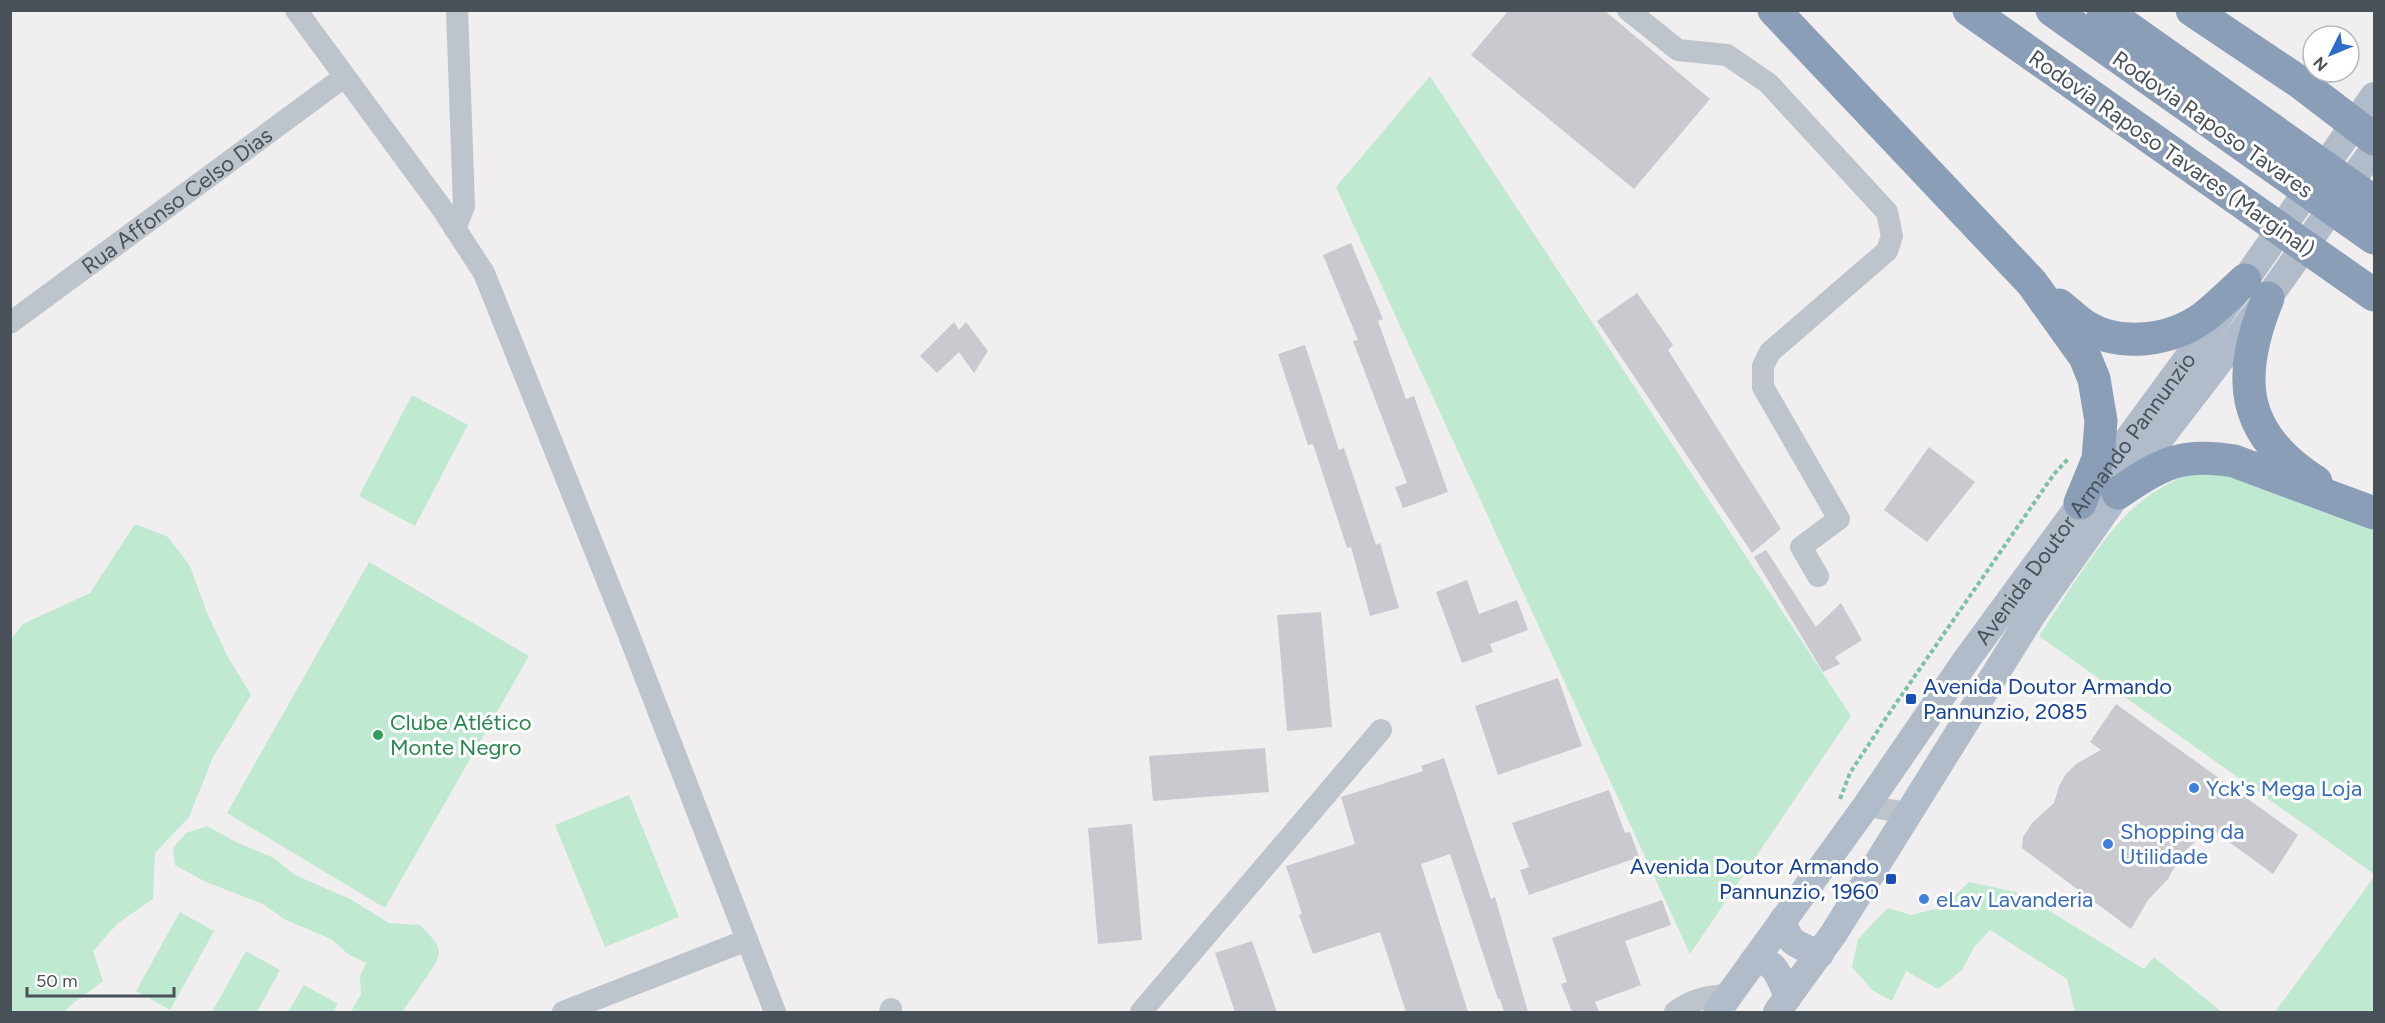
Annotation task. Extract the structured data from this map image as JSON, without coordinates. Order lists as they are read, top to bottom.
{
  "streets": {
    "highway": ["Rodovia Raposo Tavares", "Rodovia Raposo Tavares (Marginal)"],
    "main road": ["Avenida Doutor Armando Pannunzio"],
    "street": ["Rua Affonso Celso Dias"]
  },
  "places": {
    "transit": ["Avenida Doutor Armando Pannunzio, 2085", "Avenida Doutor Armando Pannunzio, 1960"],
    "other": [
      "Clube Atlético Monte Negro",
      "Yck's Mega Loja",
      "Shopping da Utilidade",
      "eLav Lavanderia"
    ]
  },
  "scale_bar": "50 m",
  "north": "bottom left"
}
